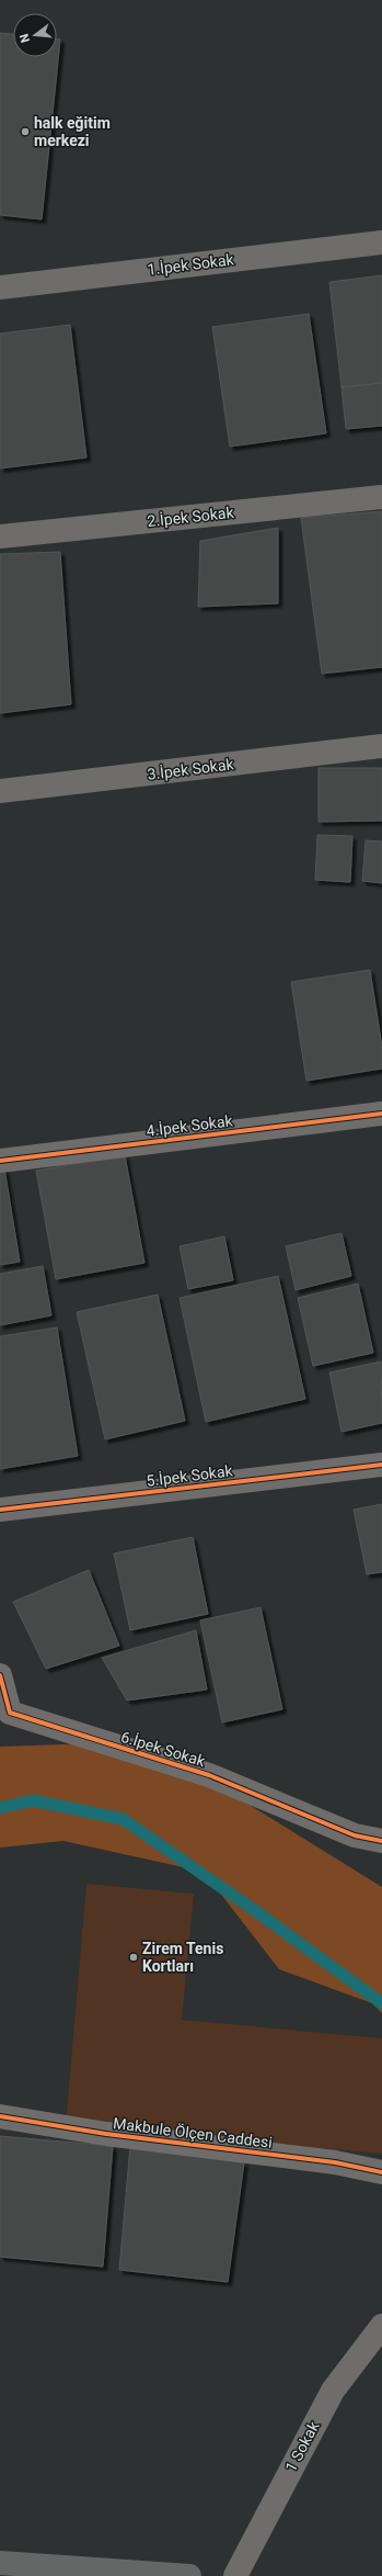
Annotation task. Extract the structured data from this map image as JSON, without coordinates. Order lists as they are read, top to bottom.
{
  "streets": {
    "street": [
      "1.İpek Sokak",
      "2.İpek Sokak",
      "3.İpek Sokak",
      "4.İpek Sokak",
      "5.İpek Sokak",
      "6.İpek Sokak",
      "Makbule Ölçen Caddesi",
      "1 Sokak"
    ]
  },
  "places": ["halk eğitim merkezi", "Zirem Tenis Kortları"],
  "north": "left"
}
